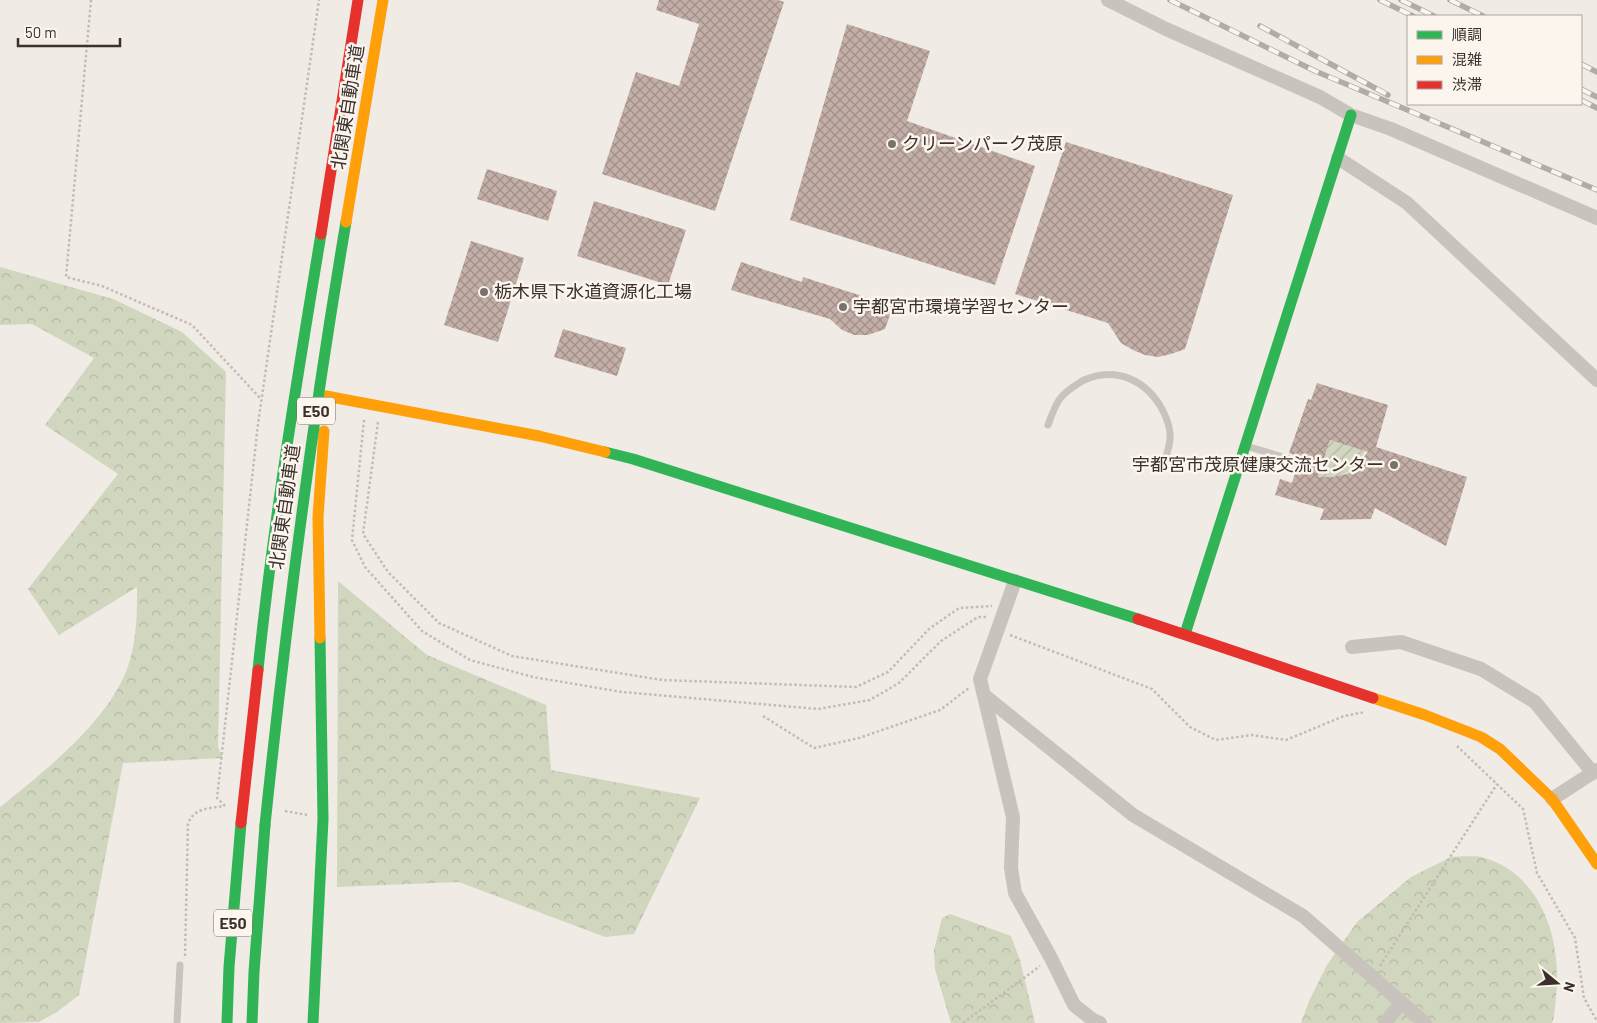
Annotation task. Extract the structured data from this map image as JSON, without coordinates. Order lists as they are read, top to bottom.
{
  "streets": {
    "main road": ["北関東自動車道", "E50"]
  },
  "places": [
    "クリーンパーク茂原",
    "栃木県下水道資源化工場",
    "宇都宮市環境学習センター",
    "宇都宮市茂原健康交流センター"
  ],
  "legend": ["順調", "混雑", "渋滞"],
  "scale_bar": "50 m",
  "north": "right"
}
